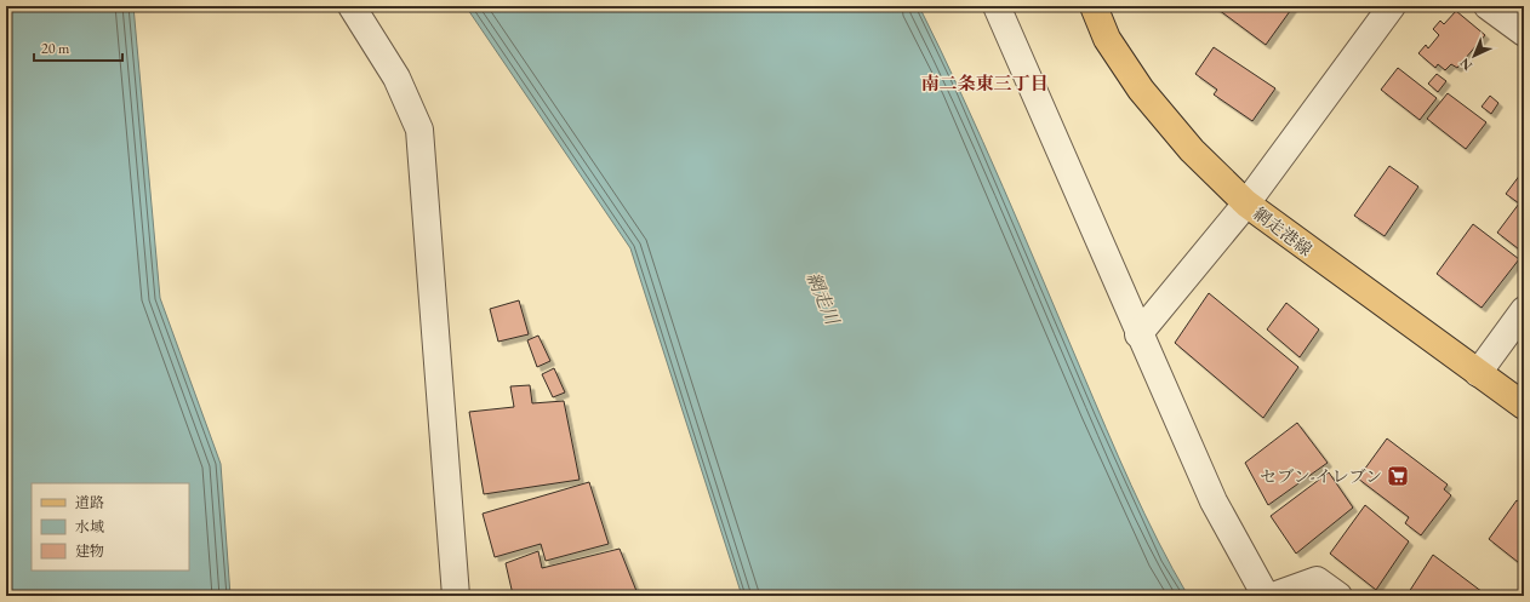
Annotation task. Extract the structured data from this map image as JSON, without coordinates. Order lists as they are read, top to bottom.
{
  "streets": {
    "main road": ["網走港線"]
  },
  "districts": ["南二条東三丁目"],
  "water": ["網走川"],
  "places": {
    "supermarket": ["セブン-イレブン"]
  },
  "legend": ["道路", "水域", "建物"],
  "scale_bar": "20 m",
  "north": "bottom left"
}
